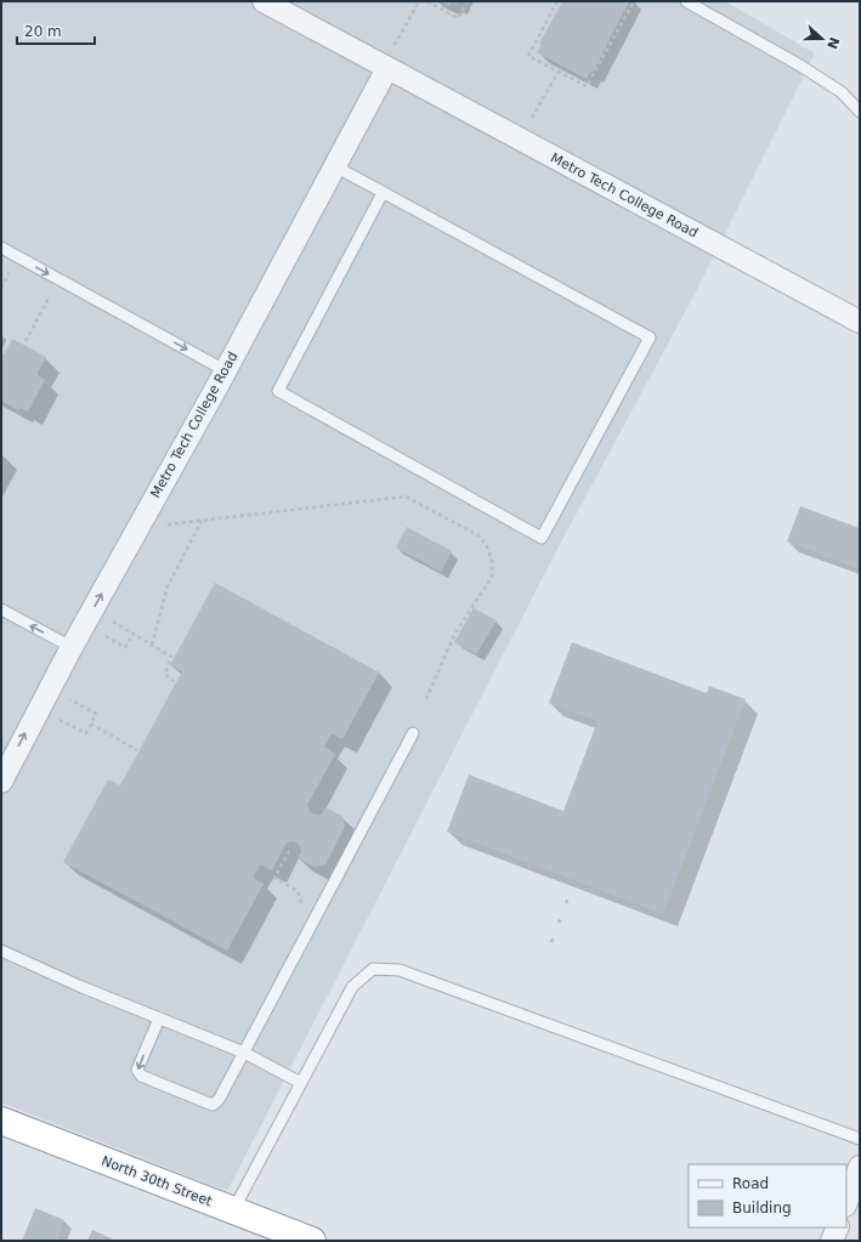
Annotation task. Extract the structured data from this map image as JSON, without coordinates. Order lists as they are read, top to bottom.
{
  "streets": {
    "highway": ["North 30th Street"],
    "street": ["Metro Tech College Road"]
  },
  "legend": ["Road", "Building"],
  "scale_bar": "20 m",
  "north": "right"
}
